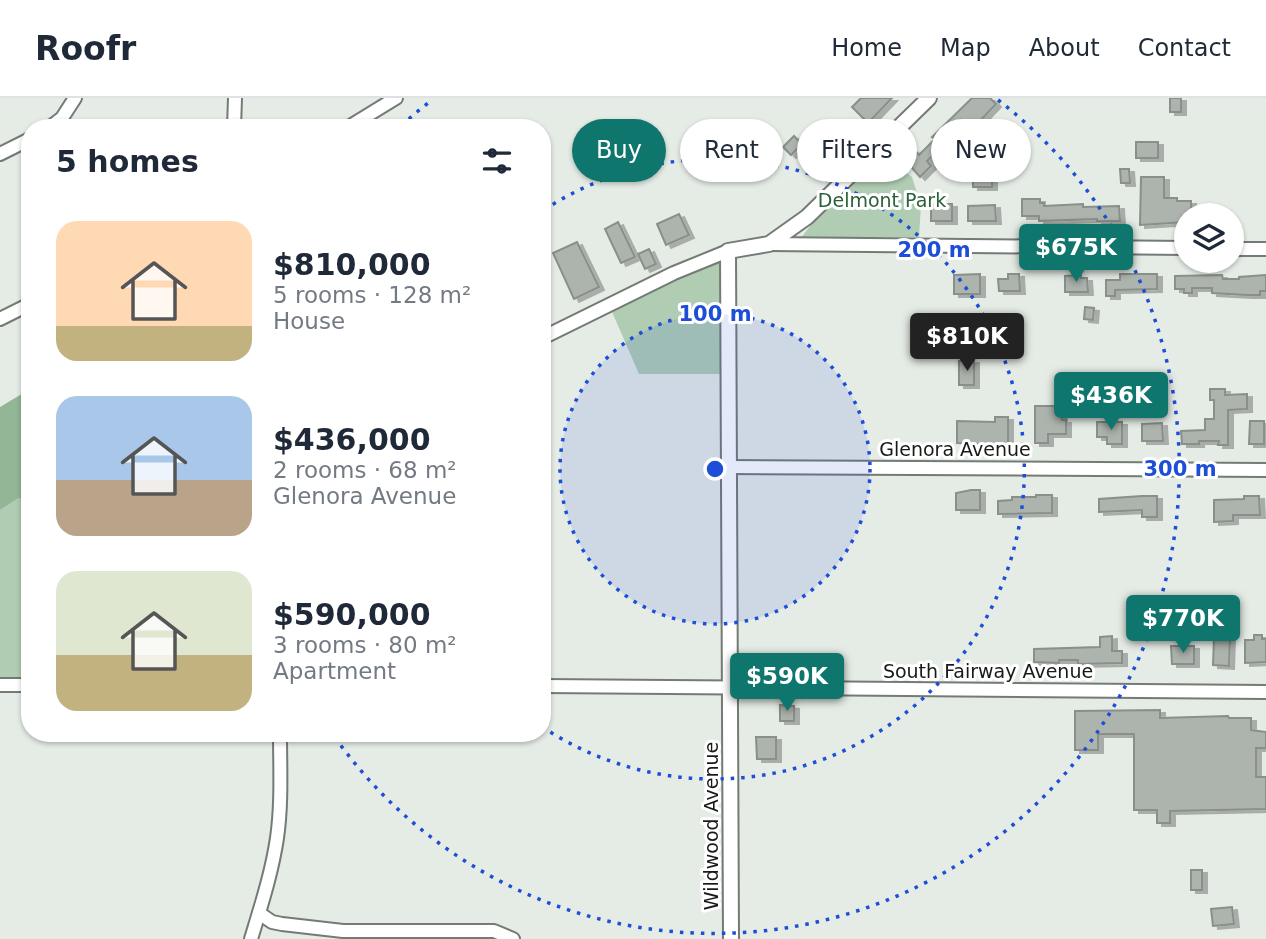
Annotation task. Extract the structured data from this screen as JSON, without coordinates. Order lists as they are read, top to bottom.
{
  "streets": {
    "street": ["Glenora Avenue", "South Fairway Avenue", "Wildwood Avenue"]
  },
  "crossings": [
    ["Glenora Avenue", "Wildwood Avenue"],
    ["South Fairway Avenue", "Wildwood Avenue"]
  ],
  "parks": ["Delmont Park"],
  "page": {
    "header": "Roofr",
    "nav": [
      "Home",
      "Map",
      "About",
      "Contact"
    ],
    "chip": [
      "Buy",
      "Rent",
      "Filters",
      "New"
    ],
    "heading": "5 homes",
    "list": [
      {
        "name": "$810,000",
        "note": "5 rooms · 128 m² · House"
      },
      {
        "name": "$436,000",
        "note": "2 rooms · 68 m² · Glenora Avenue"
      },
      {
        "name": "$590,000",
        "note": "3 rooms · 80 m² · Apartment"
      }
    ],
    "price": [
      "$675K",
      "$810K",
      "$436K",
      "$770K",
      "$590K"
    ]
  },
  "rings": ["200 m", "100 m", "300 m"]
}
